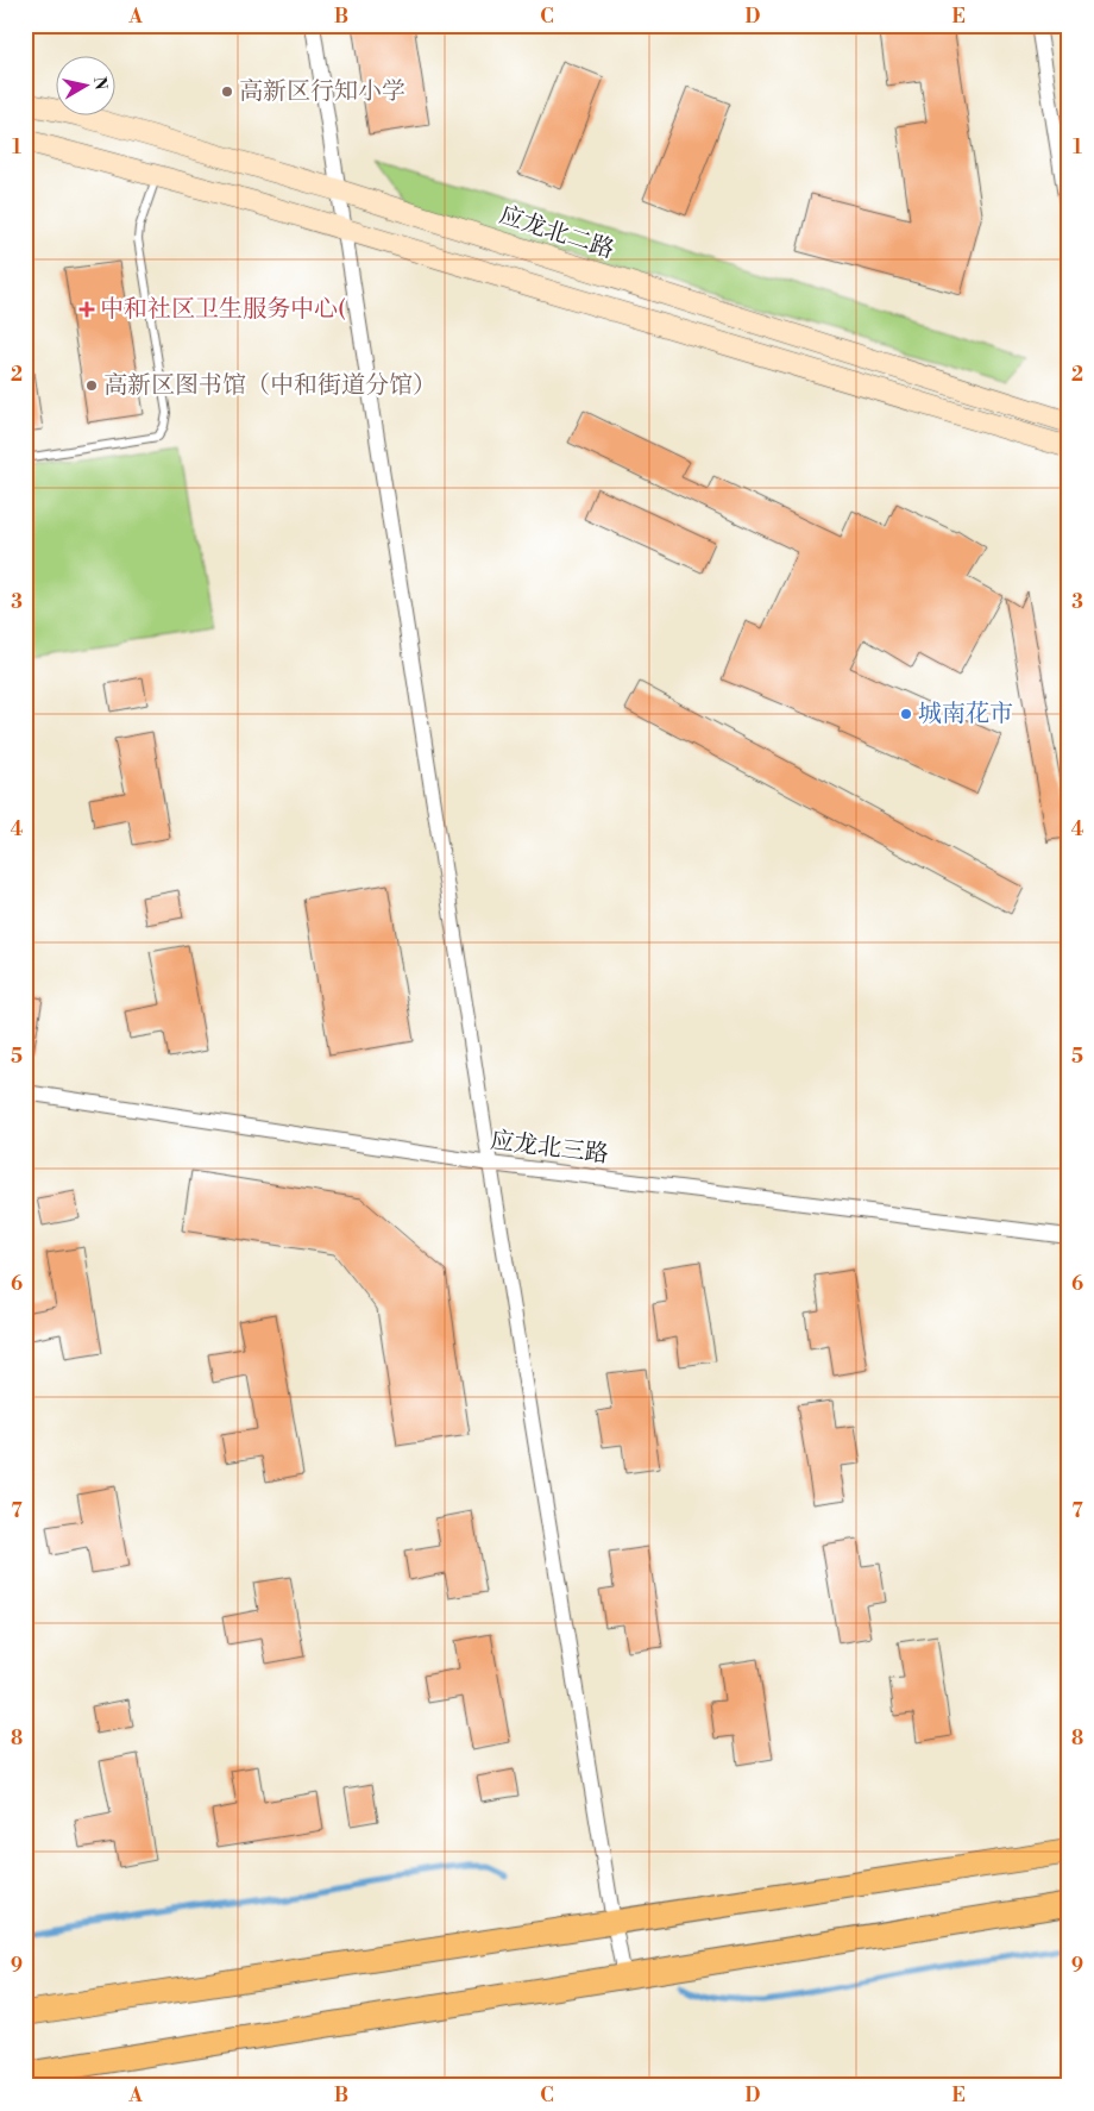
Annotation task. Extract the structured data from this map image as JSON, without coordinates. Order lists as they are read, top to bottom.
{
  "streets": {
    "main road": ["应龙北二路"],
    "street": ["应龙北三路"]
  },
  "places": {
    "other": ["高新区行知小学", "高新区图书馆（中和街道分馆）", "城南花市"],
    "health": ["中和社区卫生服务中心("]
  },
  "north": "right",
  "grid": {
    "columns": [
      "A",
      "B",
      "C",
      "D",
      "E"
    ],
    "rows": [
      "1",
      "2",
      "3",
      "4",
      "5",
      "6",
      "7",
      "8",
      "9"
    ]
  }
}
